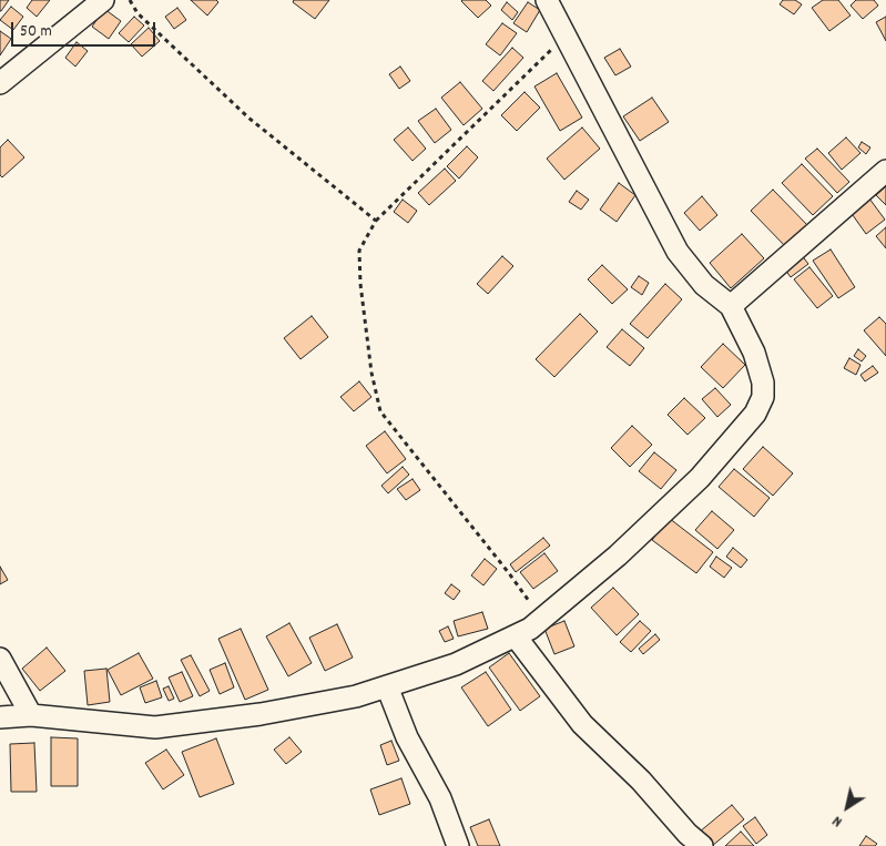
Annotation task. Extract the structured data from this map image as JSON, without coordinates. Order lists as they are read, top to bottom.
{
  "scale_bar": "50 m",
  "north": "bottom left"
}
